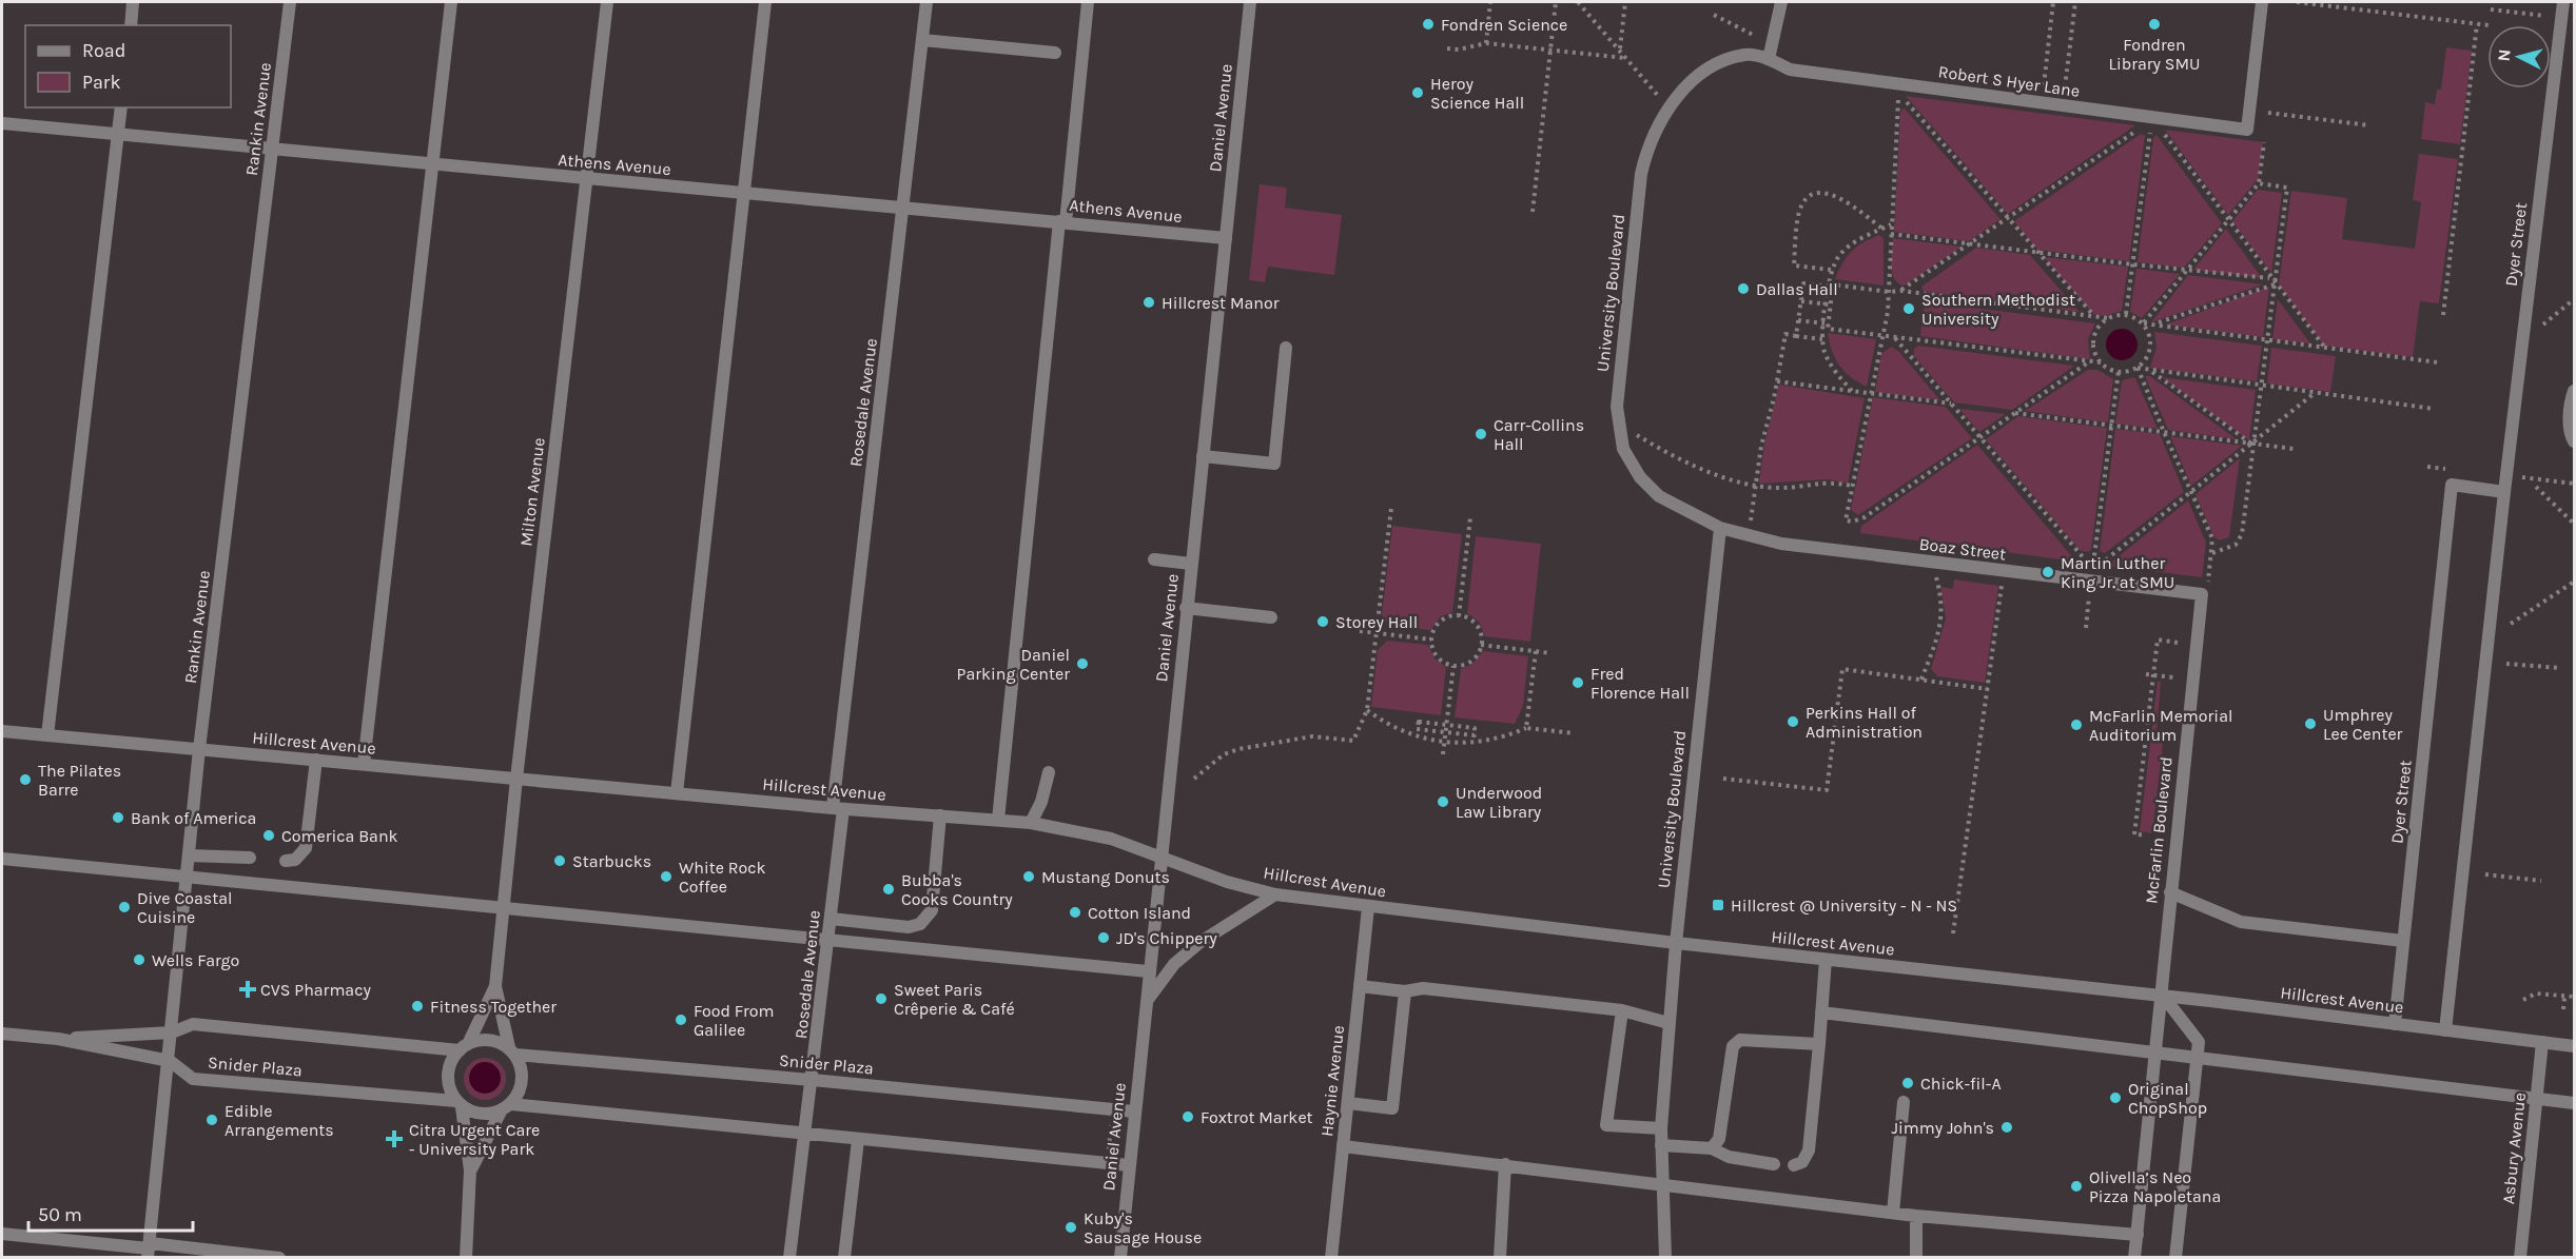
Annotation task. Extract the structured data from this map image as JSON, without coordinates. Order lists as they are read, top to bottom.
{
  "streets": {
    "street": [
      "Robert S Hyer Lane",
      "Daniel Avenue",
      "Rankin Avenue",
      "Athens Avenue",
      "Dyer Street",
      "University Boulevard",
      "Rosedale Avenue",
      "Milton Avenue",
      "Boaz Street",
      "Hillcrest Avenue",
      "McFarlin Boulevard",
      "Snider Plaza",
      "Haynie Avenue",
      "Asbury Avenue"
    ]
  },
  "crossings": [
    ["Robert S Hyer Lane", "University Boulevard"],
    ["Daniel Avenue", "Athens Avenue"],
    ["Daniel Avenue", "Hillcrest Avenue"],
    ["Daniel Avenue", "Snider Plaza"],
    ["Rankin Avenue", "Athens Avenue"],
    ["Rankin Avenue", "Hillcrest Avenue"],
    ["Rankin Avenue", "Snider Plaza"],
    ["Athens Avenue", "Rosedale Avenue"],
    ["Athens Avenue", "Milton Avenue"],
    ["Dyer Street", "Hillcrest Avenue"],
    ["University Boulevard", "Boaz Street"],
    ["University Boulevard", "Hillcrest Avenue"],
    ["Rosedale Avenue", "Hillcrest Avenue"],
    ["Rosedale Avenue", "Snider Plaza"],
    ["Milton Avenue", "Hillcrest Avenue"],
    ["Milton Avenue", "Snider Plaza"],
    ["Boaz Street", "McFarlin Boulevard"],
    ["Hillcrest Avenue", "McFarlin Boulevard"],
    ["Hillcrest Avenue", "Haynie Avenue"],
    ["Hillcrest Avenue", "Asbury Avenue"]
  ],
  "places": {
    "other": [
      "Fondren Science",
      "Fondren Library SMU",
      "Heroy Science Hall",
      "Dallas Hall",
      "Hillcrest Manor",
      "Southern Methodist University",
      "Carr-Collins Hall",
      "Martin Luther King Jr. at SMU",
      "Storey Hall",
      "Daniel Parking Center",
      "Fred Florence Hall",
      "Perkins Hall of Administration",
      "Umphrey Lee Center",
      "McFarlin Memorial Auditorium",
      "The Pilates Barre",
      "Underwood Law Library",
      "Bank of America",
      "Comerica Bank",
      "Starbucks",
      "White Rock Coffee",
      "Mustang Donuts",
      "Bubba's Cooks Country",
      "Dive Coastal Cuisine",
      "Cotton Island",
      "JD's Chippery",
      "Wells Fargo",
      "Sweet Paris Crêperie & Café",
      "Fitness Together",
      "Food From Galilee",
      "Chick-fil-A",
      "Original ChopShop",
      "Foxtrot Market",
      "Edible Arrangements",
      "Jimmy John's",
      "Olivella’s Neo Pizza Napoletana",
      "Kuby's Sausage House"
    ],
    "transit": ["Hillcrest @ University - N - NS"],
    "health": ["CVS Pharmacy", "Citra Urgent Care - University Park"]
  },
  "legend": ["Road", "Park"],
  "scale_bar": "50 m",
  "north": "left"
}
